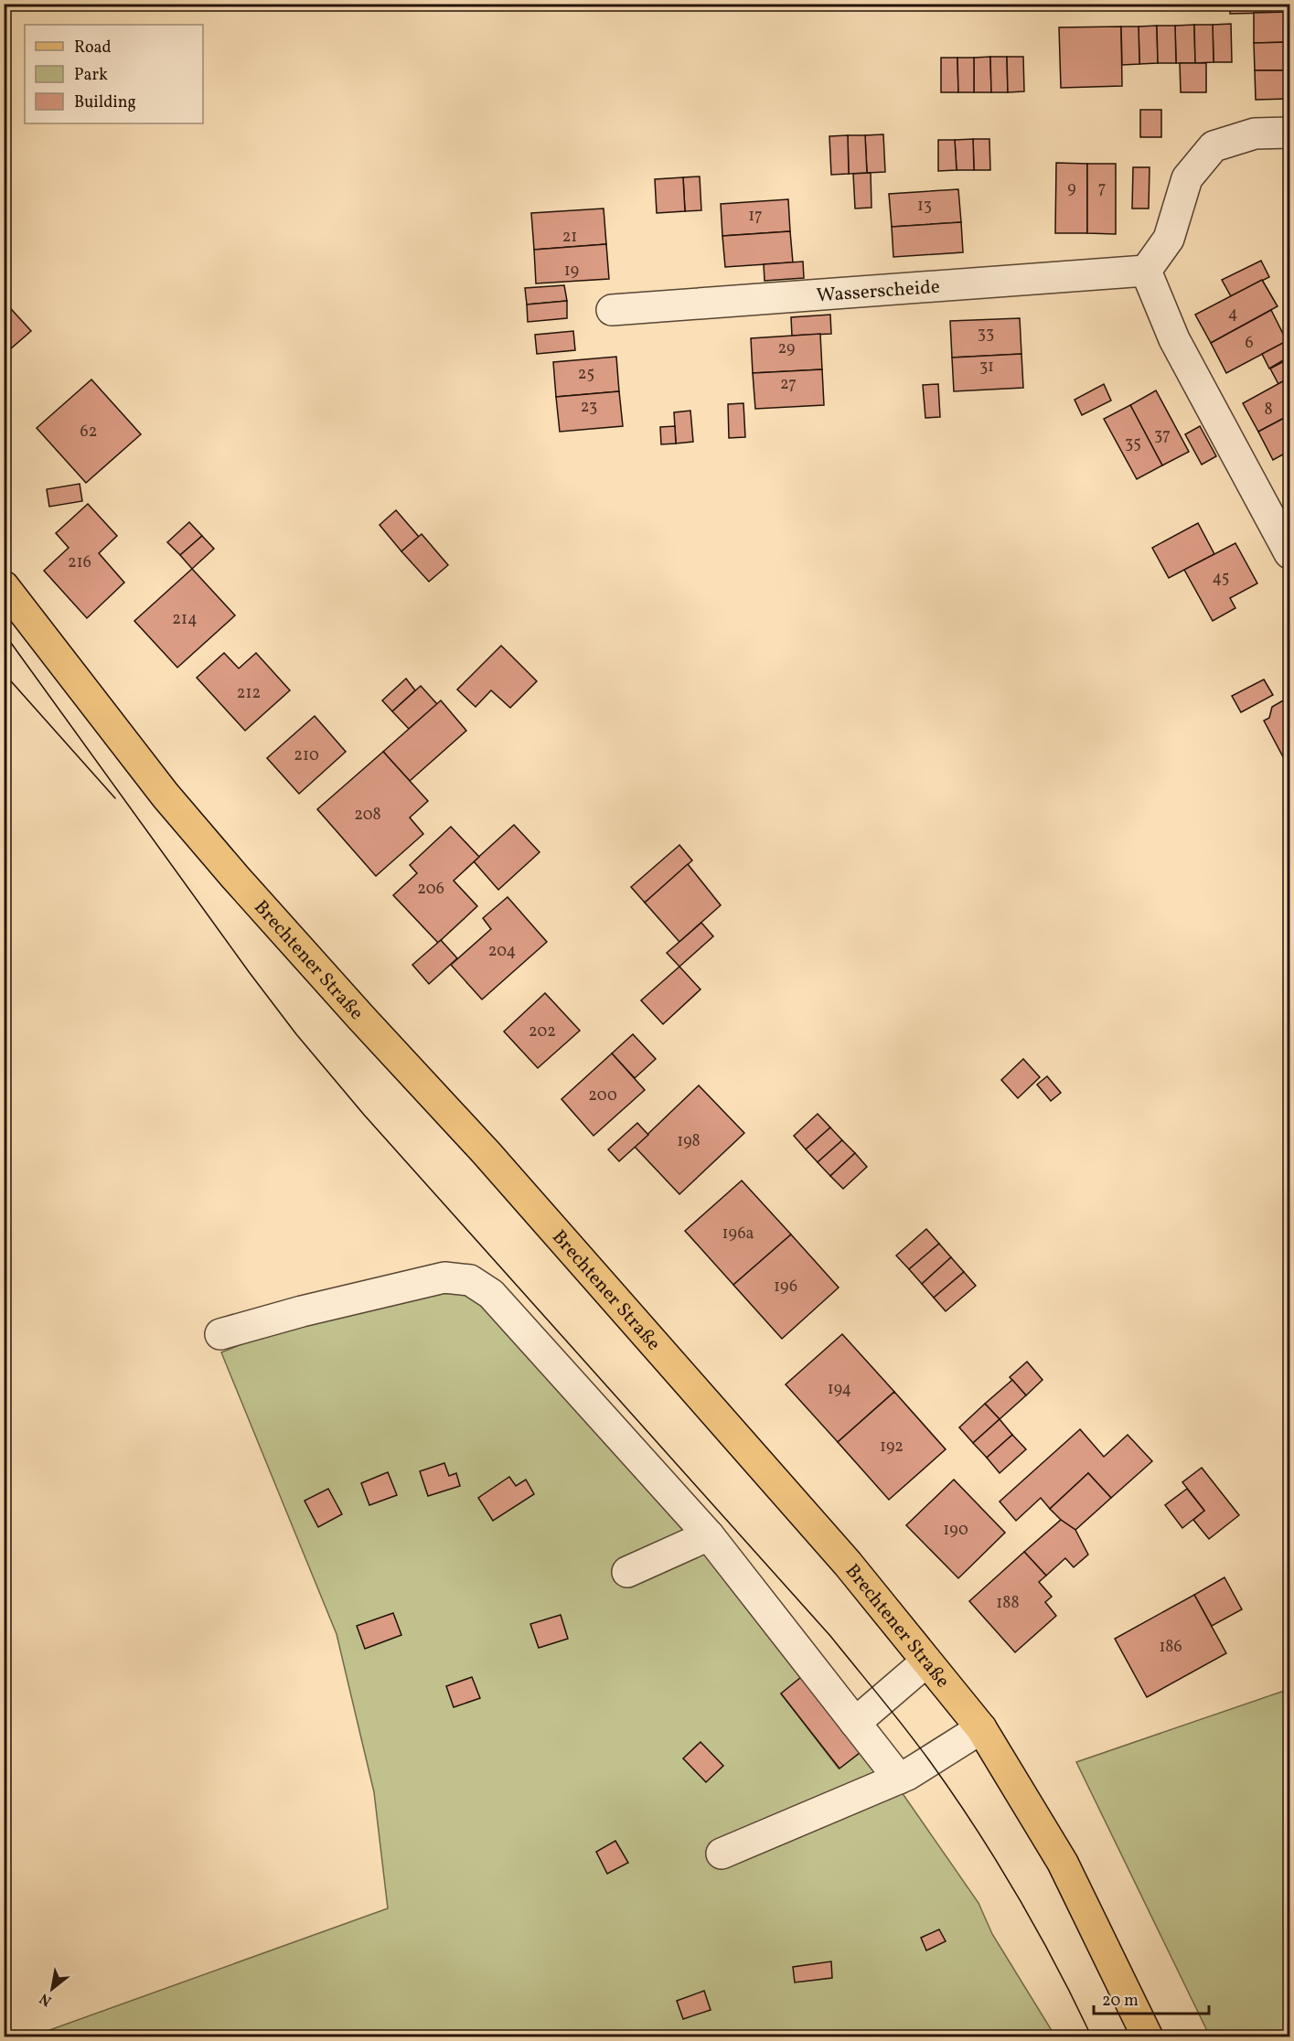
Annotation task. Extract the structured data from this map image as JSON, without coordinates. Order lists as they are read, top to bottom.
{
  "streets": {
    "main road": ["Brechtener Straße"],
    "street": ["Wasserscheide"]
  },
  "house_numbers": [
    "9",
    "7",
    "13",
    "17",
    "21",
    "19",
    "4",
    "33",
    "6",
    "29",
    "31",
    "25",
    "27",
    "23",
    "8",
    "62",
    "37",
    "35",
    "216",
    "45",
    "214",
    "212",
    "210",
    "208",
    "206",
    "204",
    "202",
    "200",
    "198",
    "196a",
    "196",
    "194",
    "192",
    "190",
    "188",
    "186"
  ],
  "legend": ["Road", "Park", "Building"],
  "scale_bar": "20 m",
  "north": "bottom left"
}
